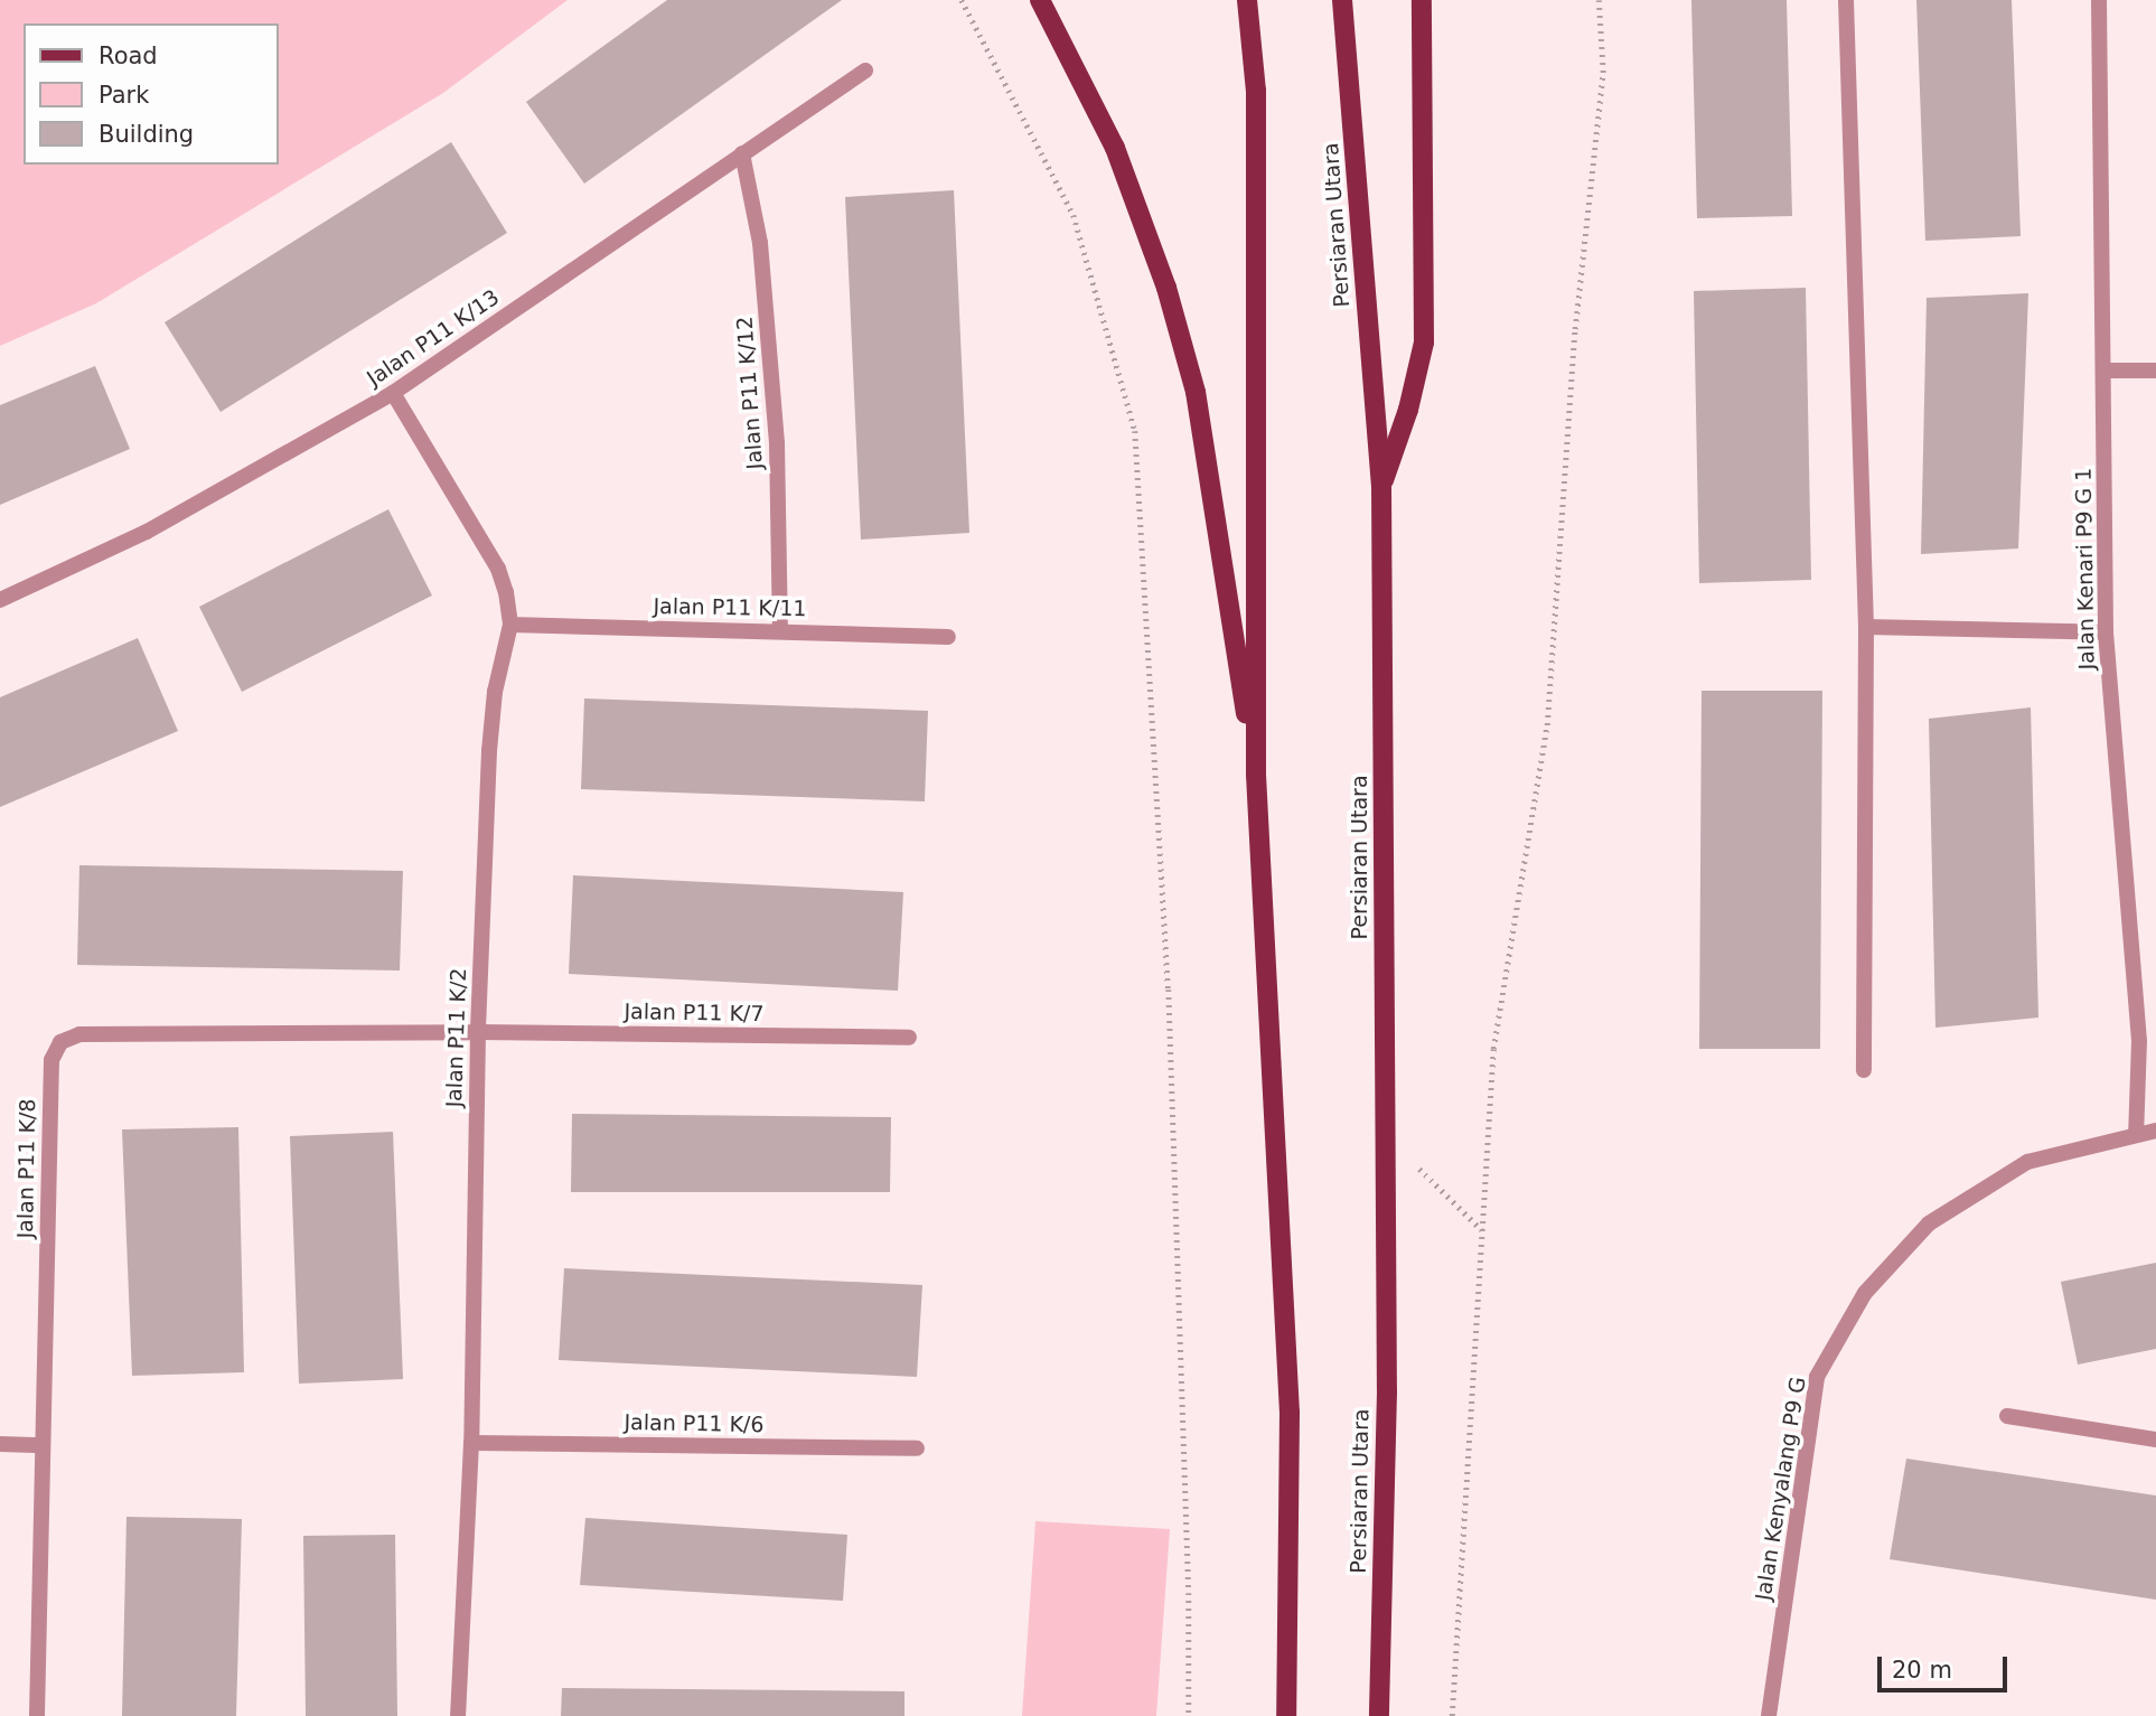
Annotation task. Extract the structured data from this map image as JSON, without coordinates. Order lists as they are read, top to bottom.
{
  "streets": {
    "main road": ["Persiaran Utara"],
    "street": [
      "Jalan P11 K/13",
      "Jalan P11 K/12",
      "Jalan Kenari P9 G 1",
      "Jalan P11 K/11",
      "Jalan P11 K/7",
      "Jalan P11 K/2",
      "Jalan P11 K/8",
      "Jalan P11 K/6",
      "Jalan Kenyalang P9 G"
    ]
  },
  "crossings": [
    ["Jalan P11 K/13", "Jalan P11 K/12"],
    ["Jalan P11 K/13", "Jalan P11 K/2"],
    ["Jalan P11 K/12", "Jalan P11 K/11"],
    ["Jalan Kenari P9 G 1", "Jalan Kenyalang P9 G"],
    ["Jalan P11 K/11", "Jalan P11 K/2"],
    ["Jalan P11 K/7", "Jalan P11 K/2"],
    ["Jalan P11 K/7", "Jalan P11 K/8"],
    ["Jalan P11 K/2", "Jalan P11 K/8"],
    ["Jalan P11 K/2", "Jalan P11 K/6"]
  ],
  "legend": ["Road", "Park", "Building"],
  "scale_bar": "20 m"
}
